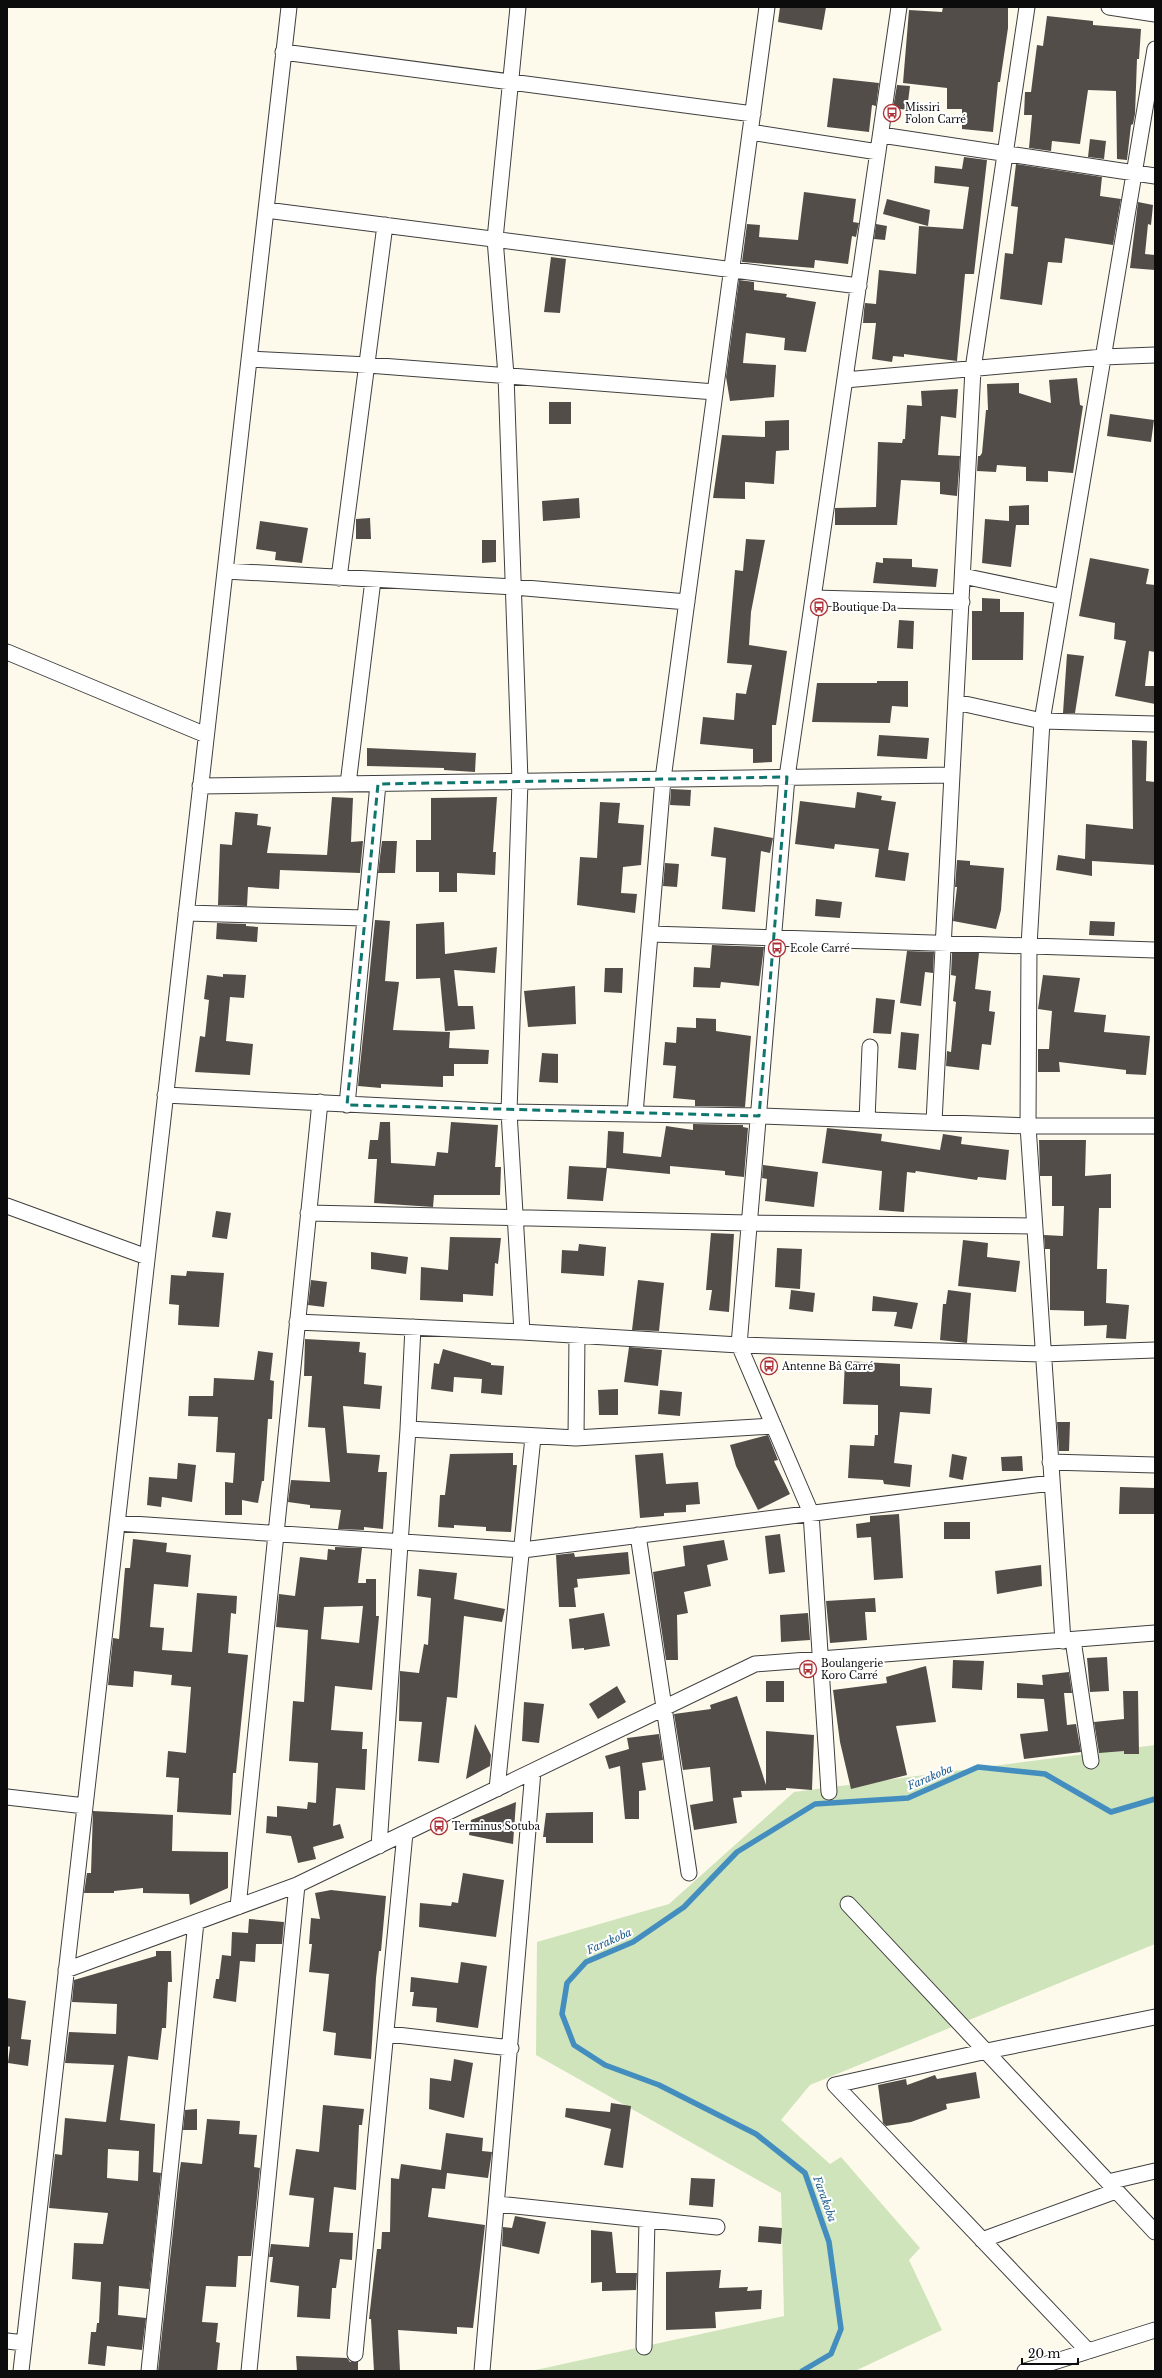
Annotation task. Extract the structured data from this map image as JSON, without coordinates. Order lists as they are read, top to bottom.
{
  "water": ["Farakoba"],
  "places": {
    "bus stop": [
      "Missiri Folon Carré",
      "Boutique Da",
      "Ecole Carré",
      "Antenne Bâ Carré",
      "Boulangerie Koro Carré",
      "Terminus Sotuba"
    ]
  },
  "scale_bar": "20 m"
}
